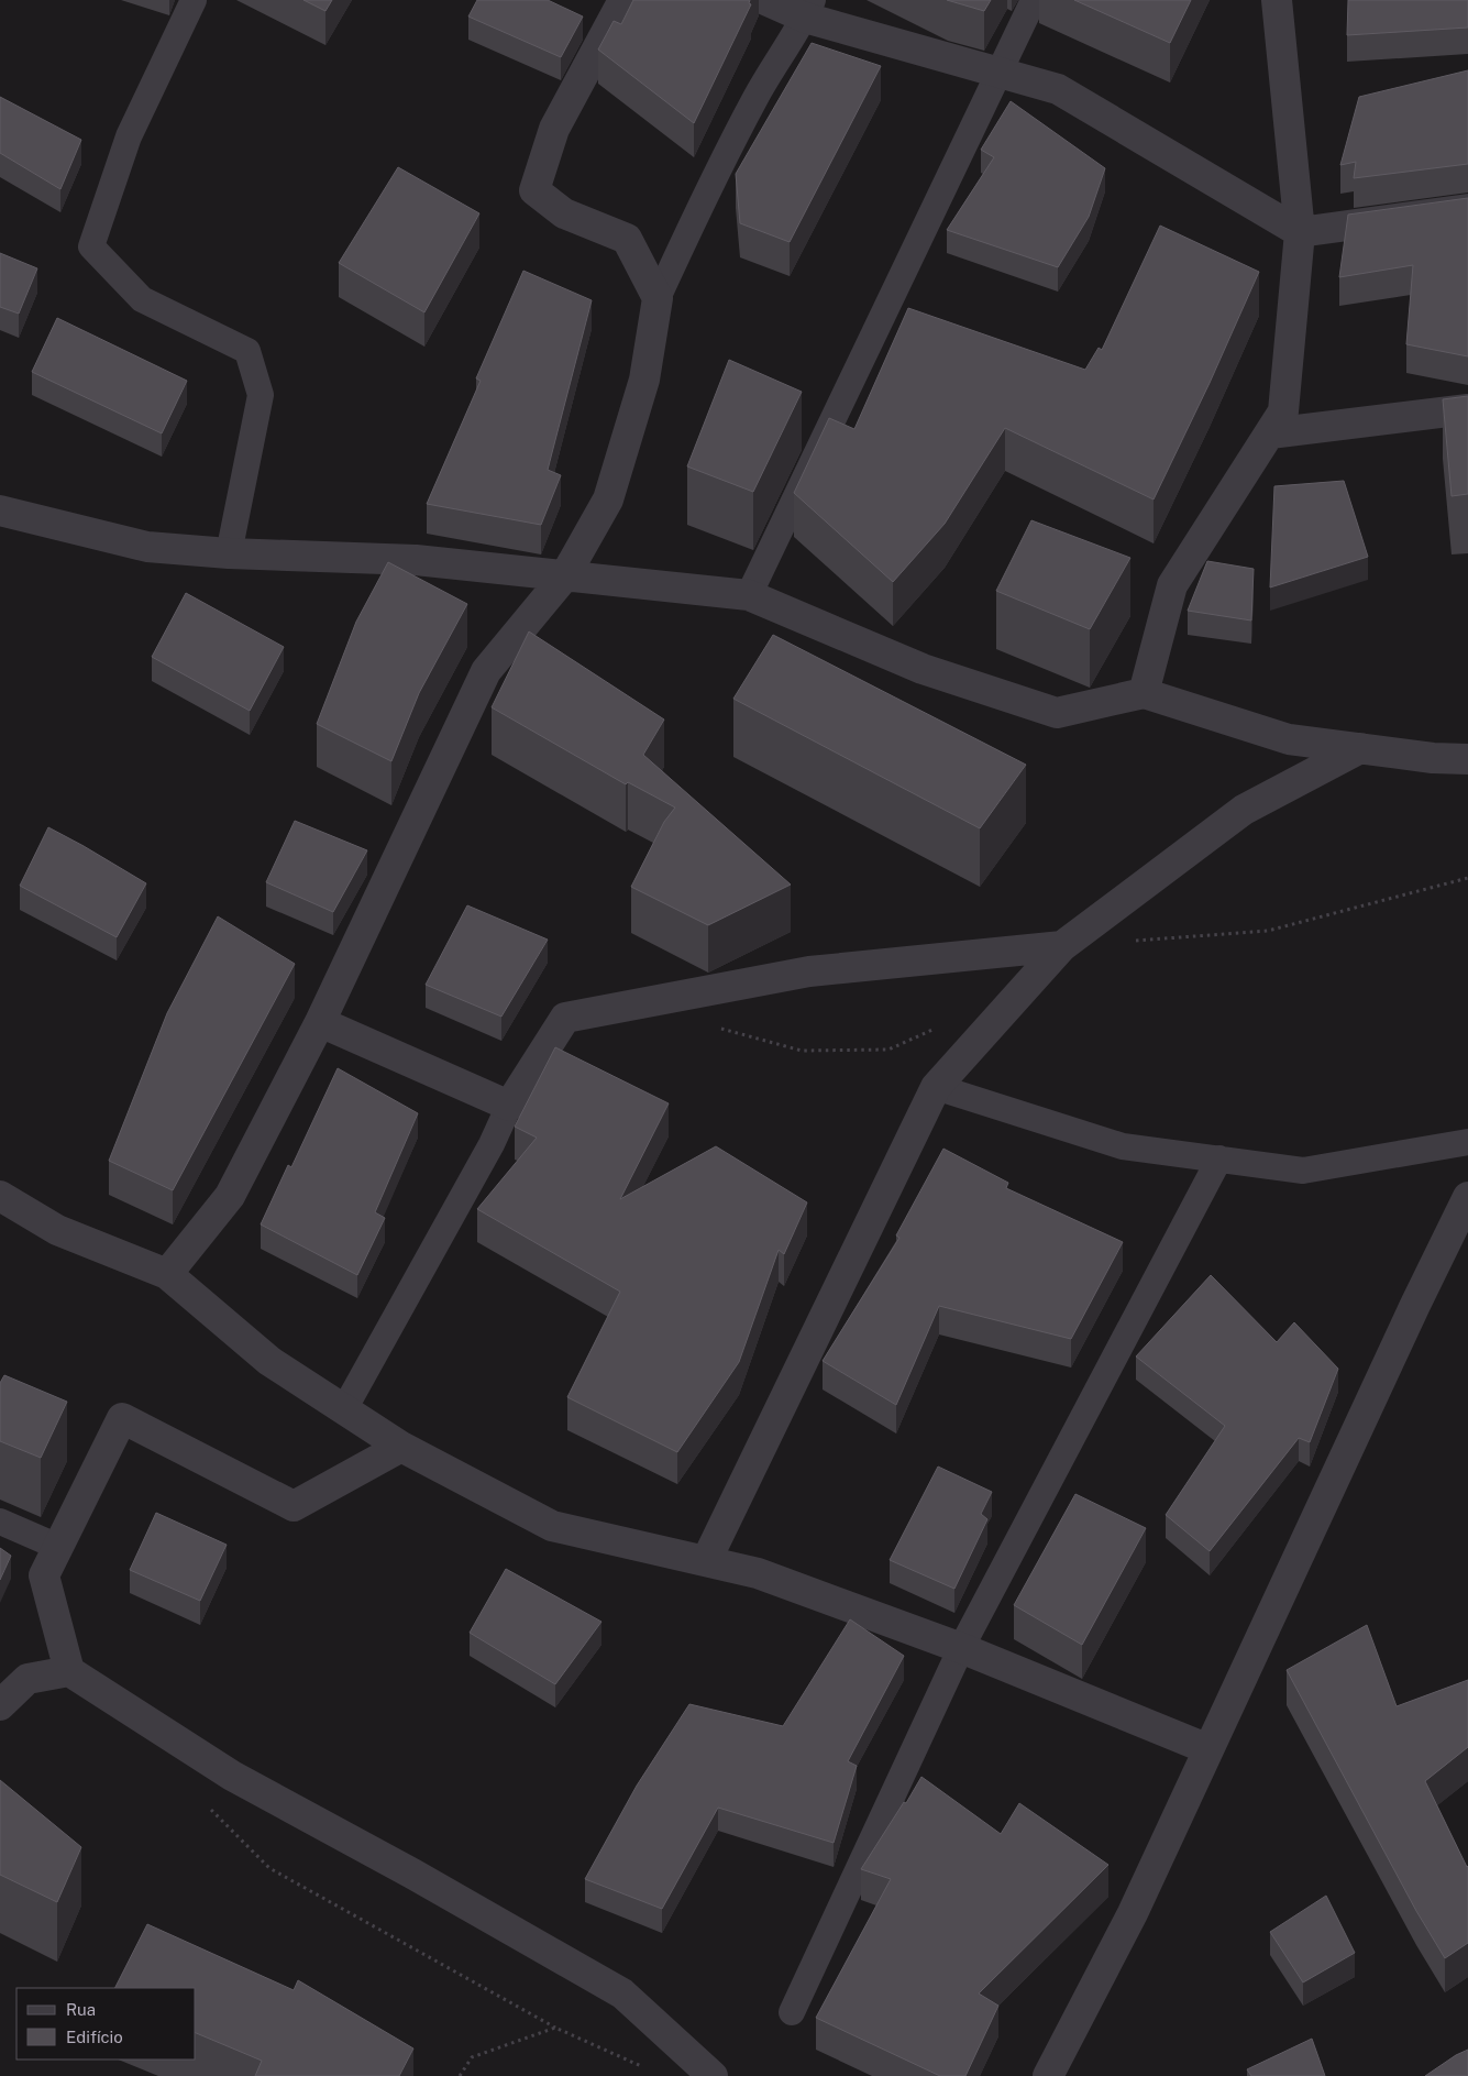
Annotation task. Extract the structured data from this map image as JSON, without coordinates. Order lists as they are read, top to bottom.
{
  "legend": ["Rua", "Edifício"]
}
